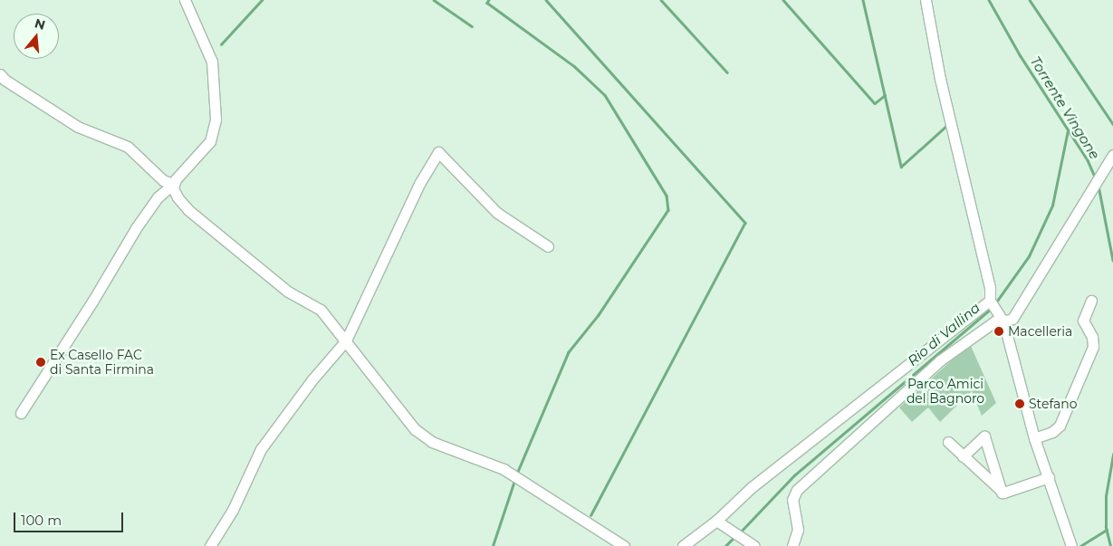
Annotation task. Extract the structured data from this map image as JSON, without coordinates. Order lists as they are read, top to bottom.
{
  "water": ["Torrente Vingone", "Rio di Vallina"],
  "parks": ["Parco Amici del Bagnoro"],
  "places": ["Macelleria", "Ex Casello FAC di Santa Firmina", "Stefano"],
  "scale_bar": "100 m",
  "north": "top"
}
